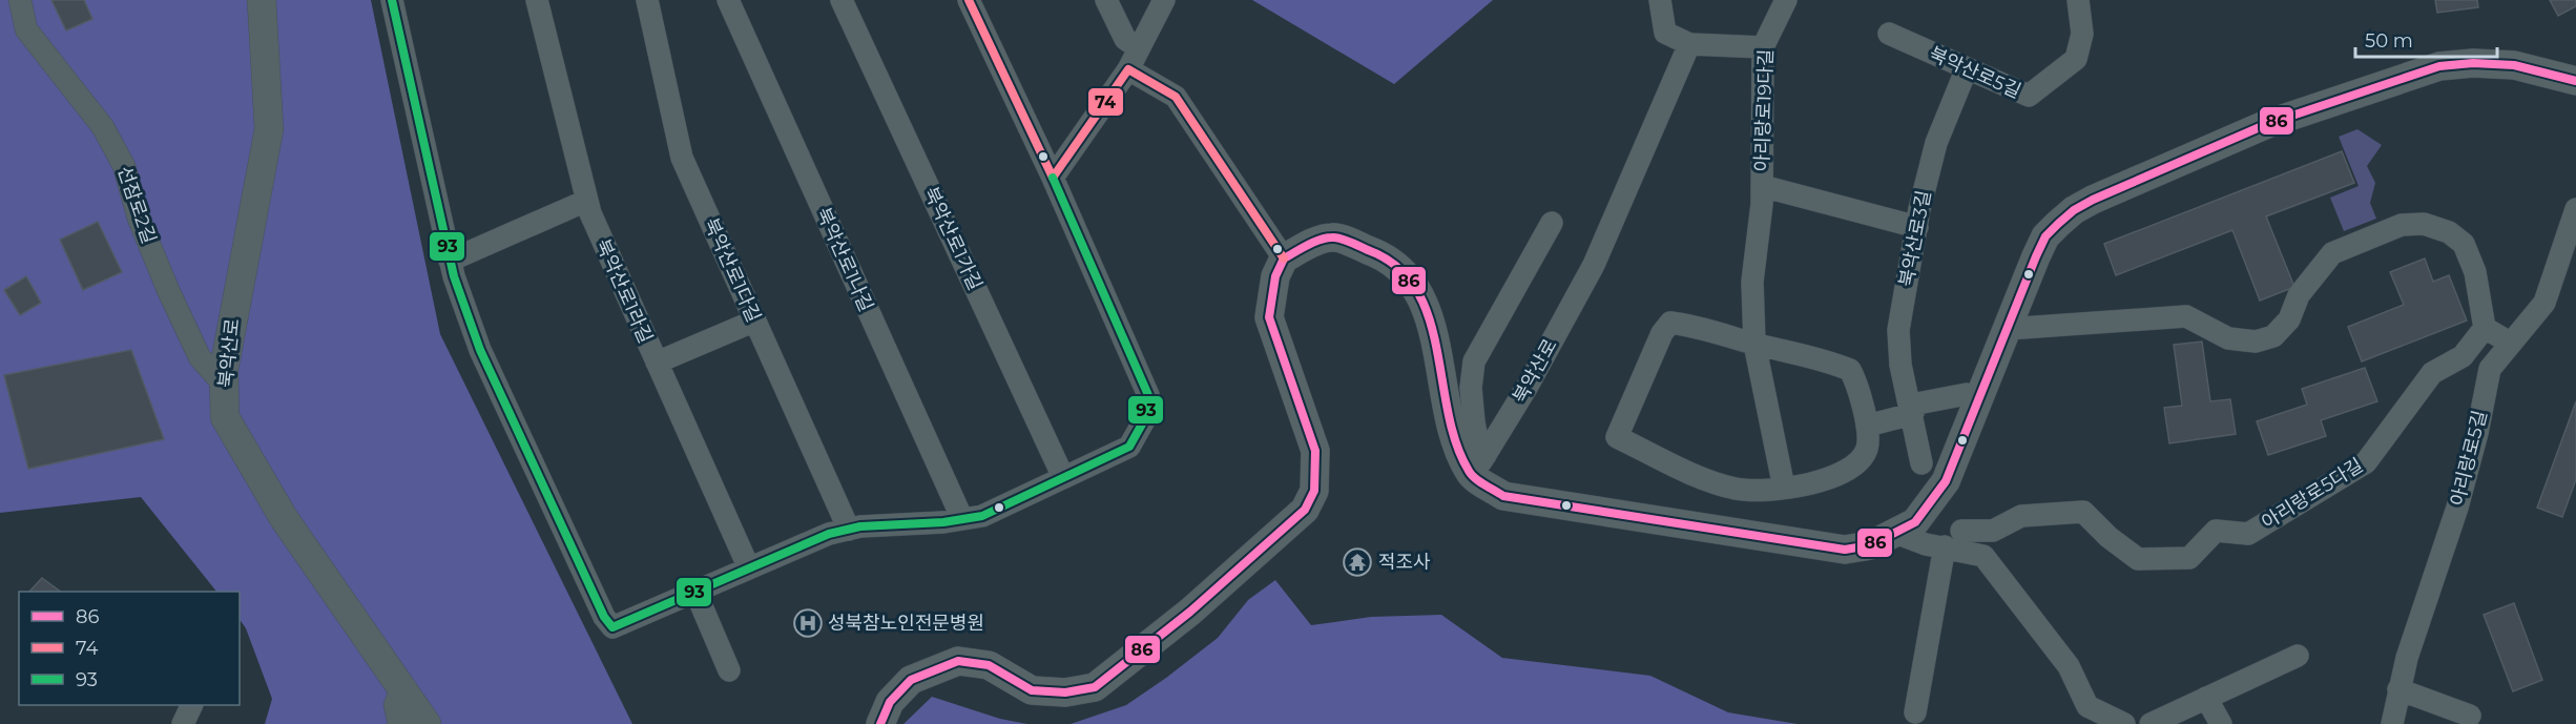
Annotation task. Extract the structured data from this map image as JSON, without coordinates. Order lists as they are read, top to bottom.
{
  "streets": {
    "street": [
      "북악산로5길",
      "아리랑로19다길",
      "선잠로2길",
      "북악산로1가길",
      "북악산로3길",
      "북악산로1나길",
      "북악산로1다길",
      "북악산로1라길",
      "북악산로",
      "아리랑로5길",
      "아리랑로5다길"
    ]
  },
  "crossings": [
    ["북악산로5길", "북악산로3길"],
    ["아리랑로19다길", "북악산로3길"],
    ["선잠로2길", "북악산로"]
  ],
  "places": {
    "temple": ["적조사"],
    "hospital": ["성북참노인전문병원"]
  },
  "lines": ["transit line 74", "transit line 93", "transit line 86"],
  "legend": ["86", "74", "93"],
  "scale_bar": "50 m"
}
